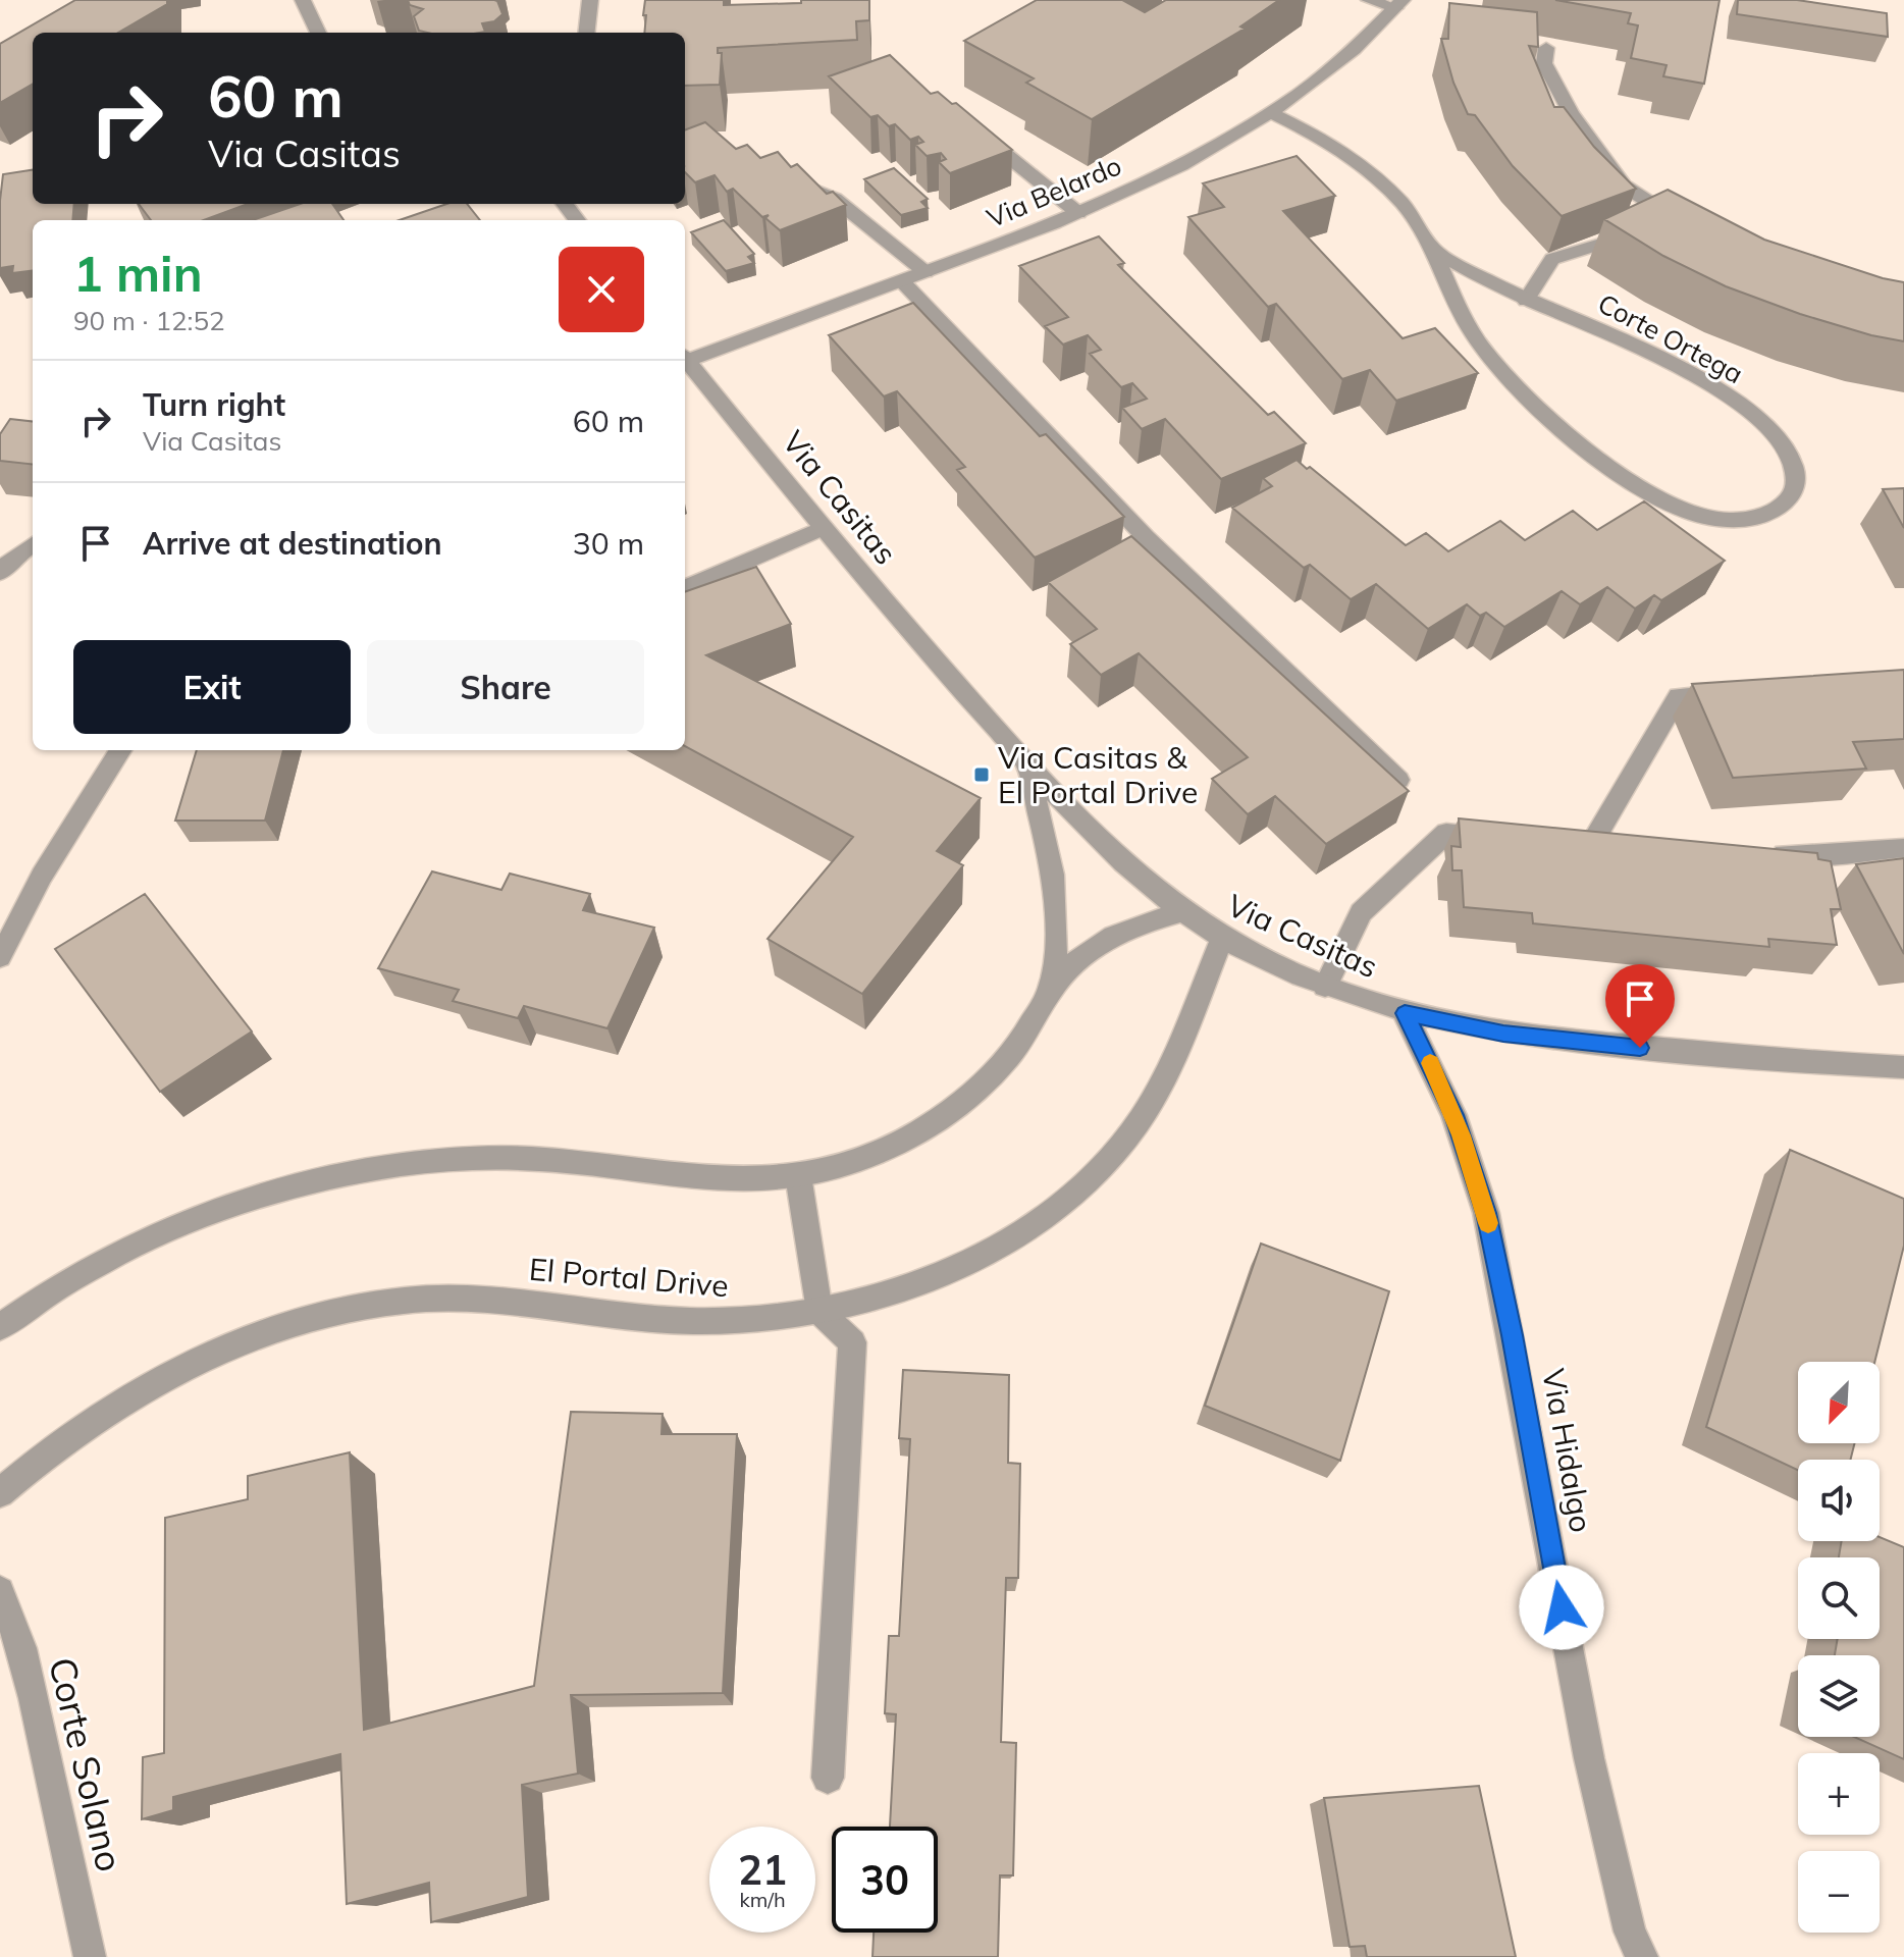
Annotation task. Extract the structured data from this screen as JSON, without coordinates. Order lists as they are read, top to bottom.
{
  "streets": {
    "street": [
      "Via Belardo",
      "Corte Ortega",
      "Via Casitas",
      "El Portal Drive",
      "Via Hidalgo",
      "Corte Solano"
    ]
  },
  "crossings": [
    ["Via Belardo", "Corte Ortega"],
    ["Via Casitas", "El Portal Drive"],
    ["Via Casitas", "Via Hidalgo"]
  ],
  "places": {
    "transit": ["Via Casitas & El Portal Drive"]
  },
  "north": "bottom left",
  "page": {
    "turn": ["60 m", "Via Casitas"],
    "heading": ["1 min", "90 m · 12:52"],
    "list": [
      {
        "name": "Turn right",
        "note": "Via Casitas",
        "value": "60 m"
      },
      {
        "name": "Arrive at destination",
        "value": "30 m"
      }
    ],
    "buttons": ["Exit", "Share"],
    "map_buttons": ["+", "−"],
    "speed": "21 km/h",
    "limit": "30"
  }
}
